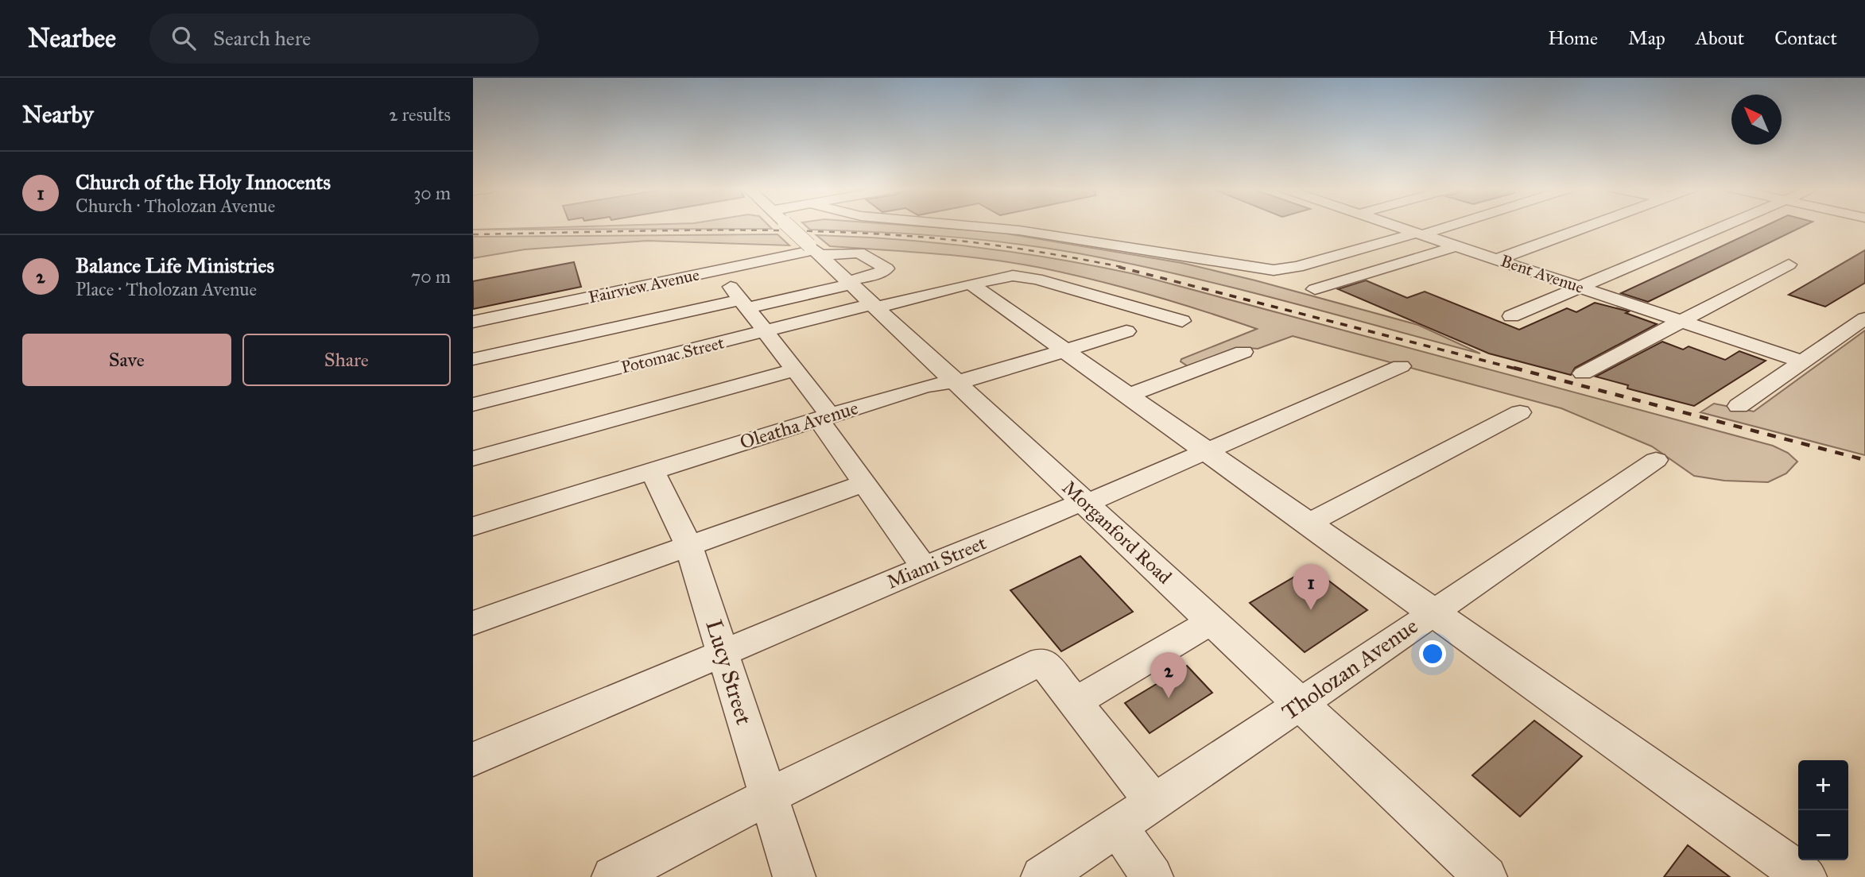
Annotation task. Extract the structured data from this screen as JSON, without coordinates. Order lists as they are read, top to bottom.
{
  "streets": {
    "street": [
      "Bent Avenue",
      "Fairview Avenue",
      "Potomac Street",
      "Oleatha Avenue",
      "Morganford Road",
      "Miami Street",
      "Tholozan Avenue",
      "Lucy Street"
    ]
  },
  "crossings": [
    ["Fairview Avenue", "Morganford Road"],
    ["Potomac Street", "Morganford Road"],
    ["Oleatha Avenue", "Morganford Road"],
    ["Oleatha Avenue", "Lucy Street"],
    ["Morganford Road", "Miami Street"],
    ["Morganford Road", "Tholozan Avenue"],
    ["Miami Street", "Lucy Street"]
  ],
  "north": "top left",
  "page": {
    "header": "Nearbee",
    "search": "Search here",
    "nav": [
      "Home",
      "Map",
      "About",
      "Contact"
    ],
    "heading": ["Nearby", "2 results"],
    "list": [
      {
        "mark": "1",
        "name": "Church of the Holy Innocents",
        "note": "Church · Tholozan Avenue",
        "value": "30 m"
      },
      {
        "mark": "2",
        "name": "Balance Life Ministries",
        "note": "Place · Tholozan Avenue",
        "value": "70 m"
      }
    ],
    "buttons": ["Save", "Share"],
    "pins": ["1", "2"],
    "map_buttons": ["+", "−"]
  }
}
